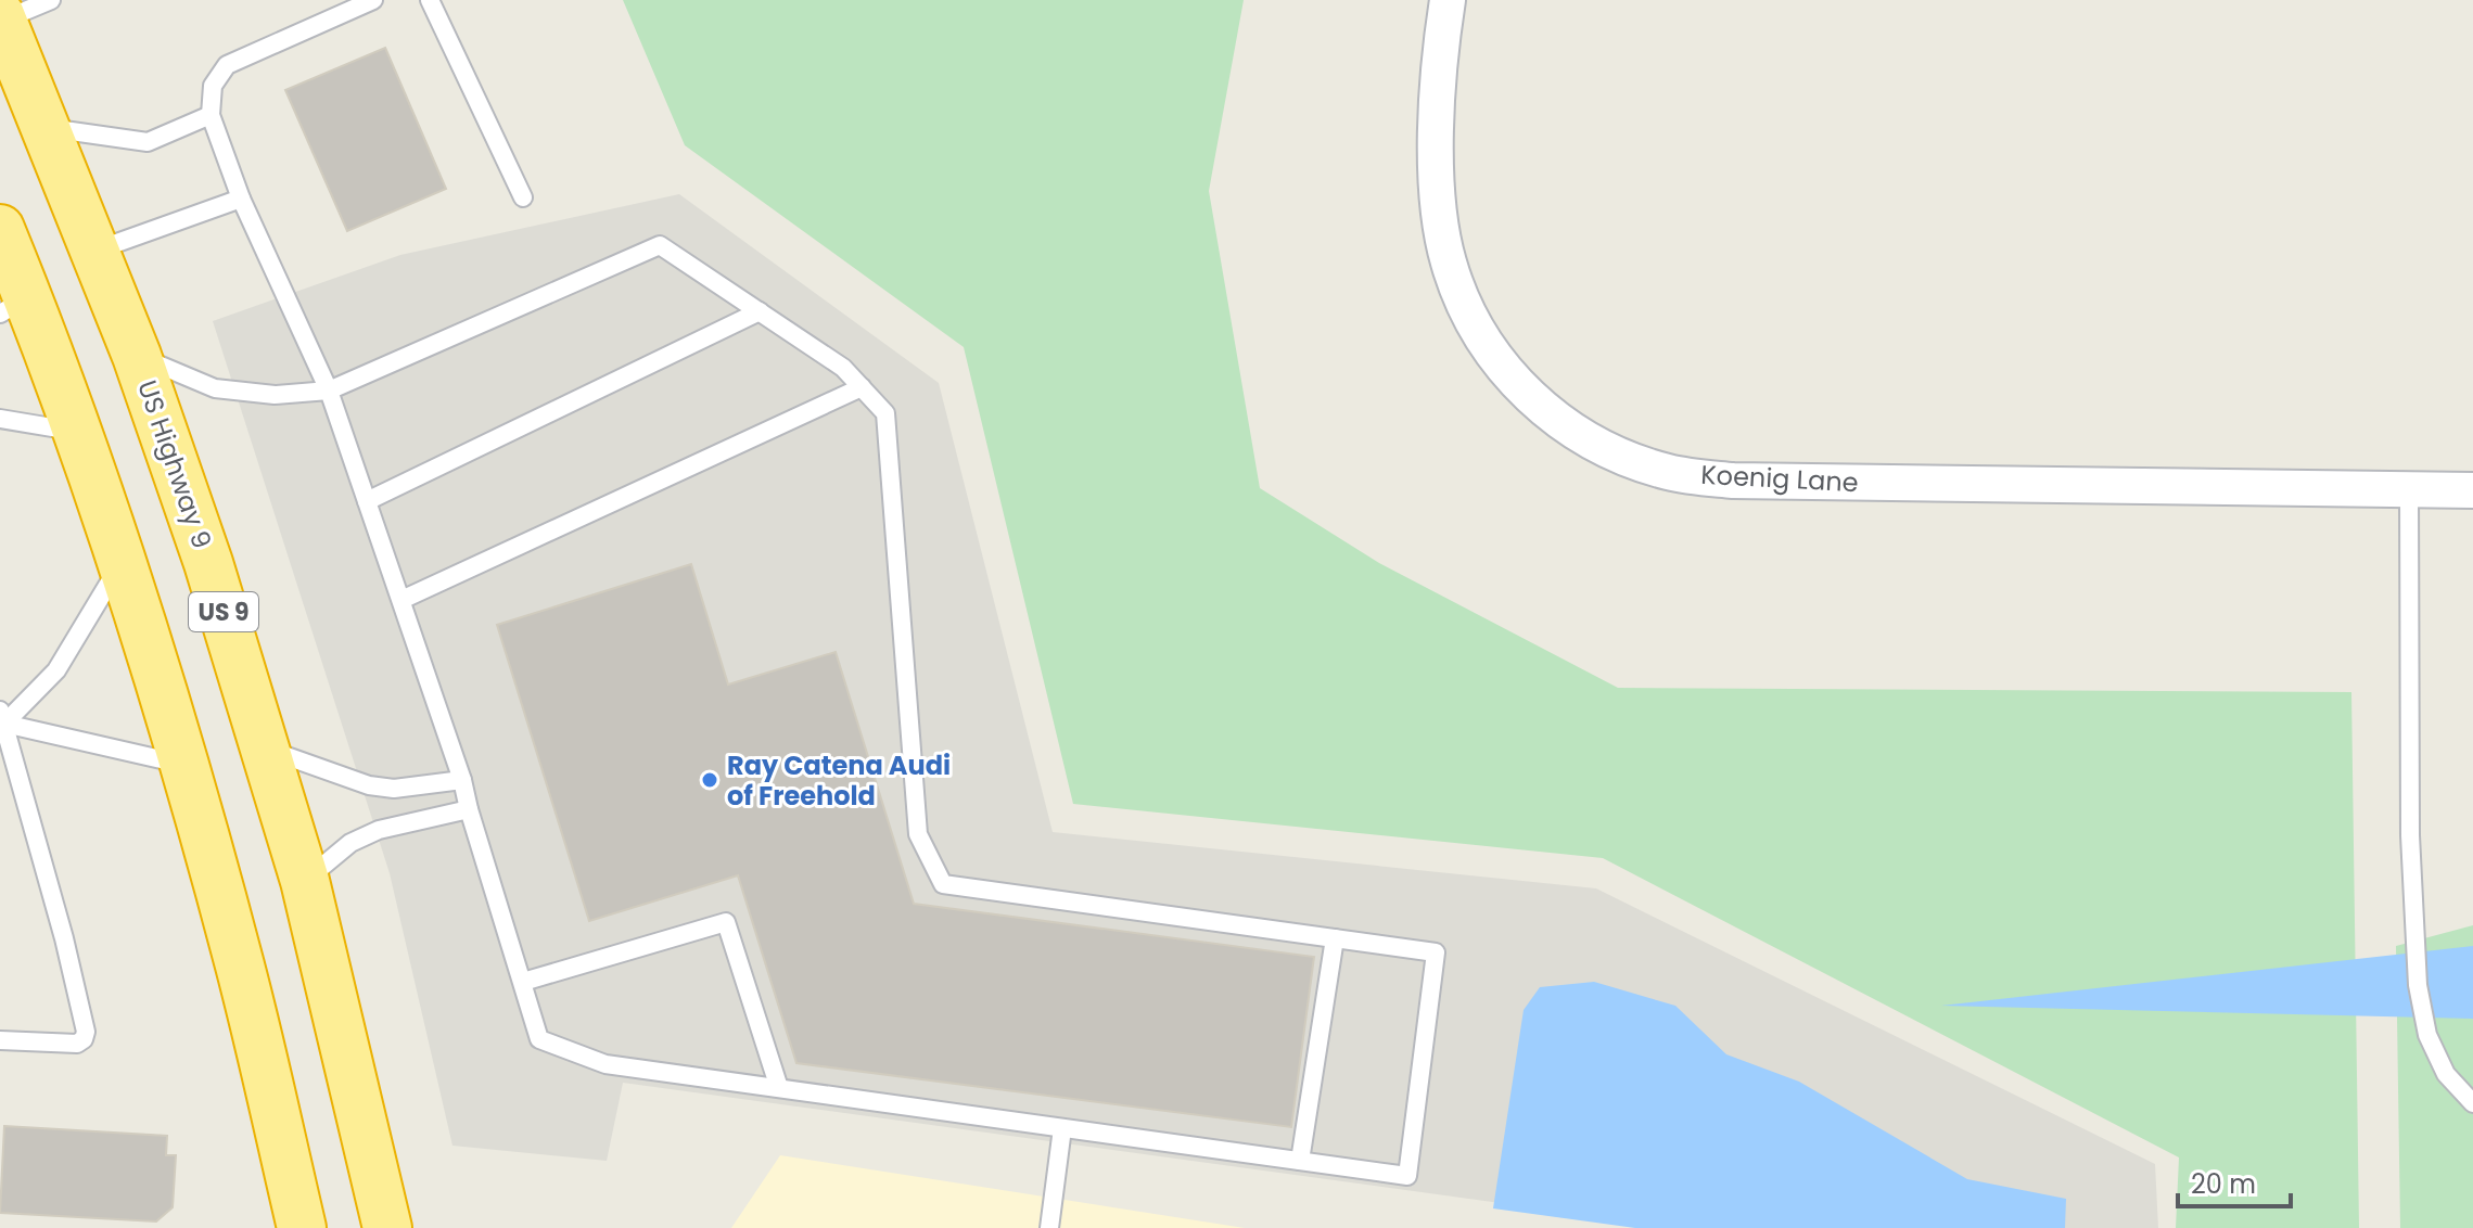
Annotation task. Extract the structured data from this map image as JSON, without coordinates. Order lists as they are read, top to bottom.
{
  "streets": {
    "highway": ["US Highway 9", "US 9"],
    "street": ["Koenig Lane"]
  },
  "places": ["Ray Catena Audi of Freehold"],
  "scale_bar": "20 m"
}
